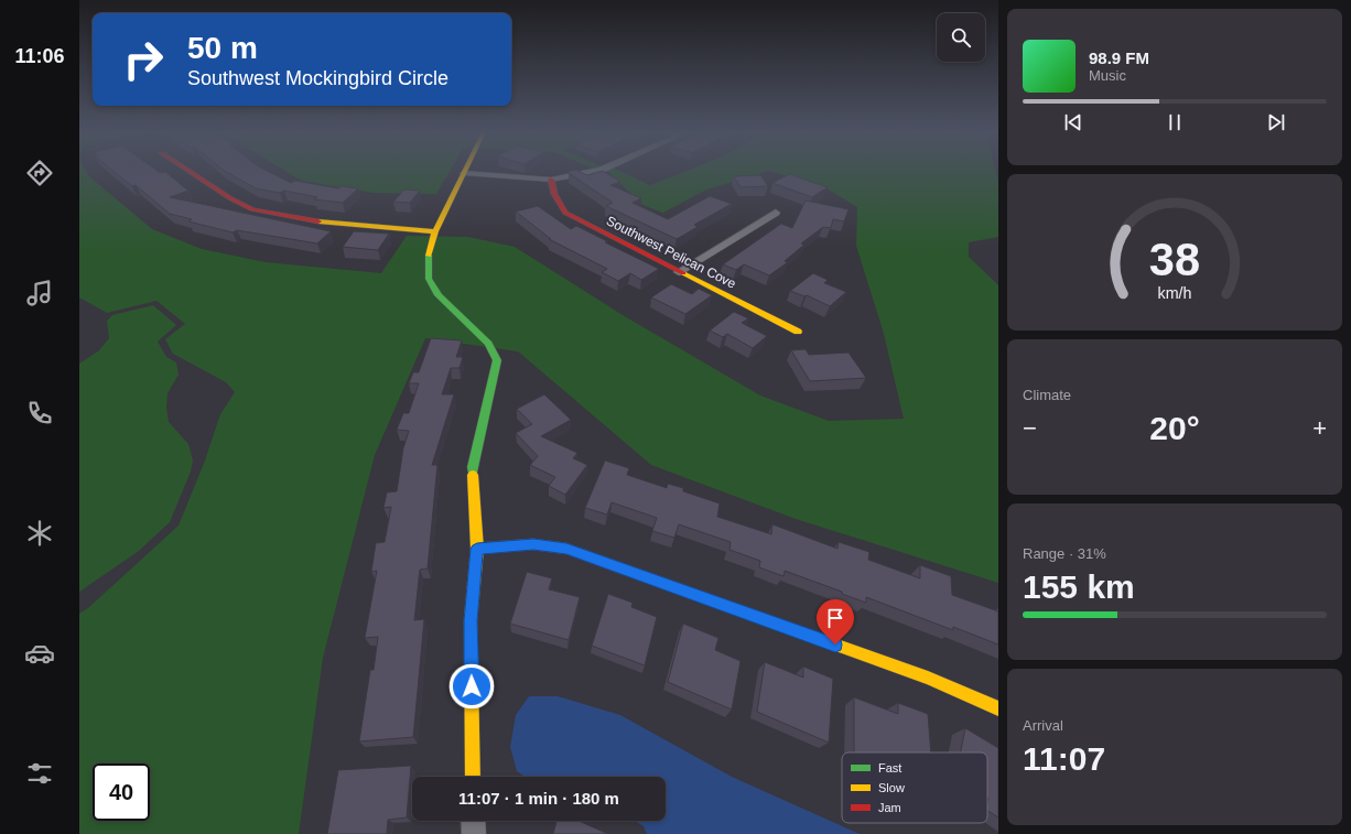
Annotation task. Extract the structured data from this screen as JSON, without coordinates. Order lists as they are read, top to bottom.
{
  "streets": {
    "street": ["Southwest Pelican Cove"]
  },
  "legend": ["Fast", "Slow", "Jam"],
  "page": {
    "tabs": "11:06",
    "turn": ["50 m", "Southwest Mockingbird Circle"],
    "song": ["98.9 FM", "Music"],
    "tile": [
      "Climate",
      ["Range · 31%", "155 km"],
      ["Arrival", "11:07"]
    ],
    "heat": ["−", "20°", "+"],
    "limit": "40",
    "trip": "11:07 · 1 min · 180 m",
    "gauge": ["38", "km/h"]
  }
}
